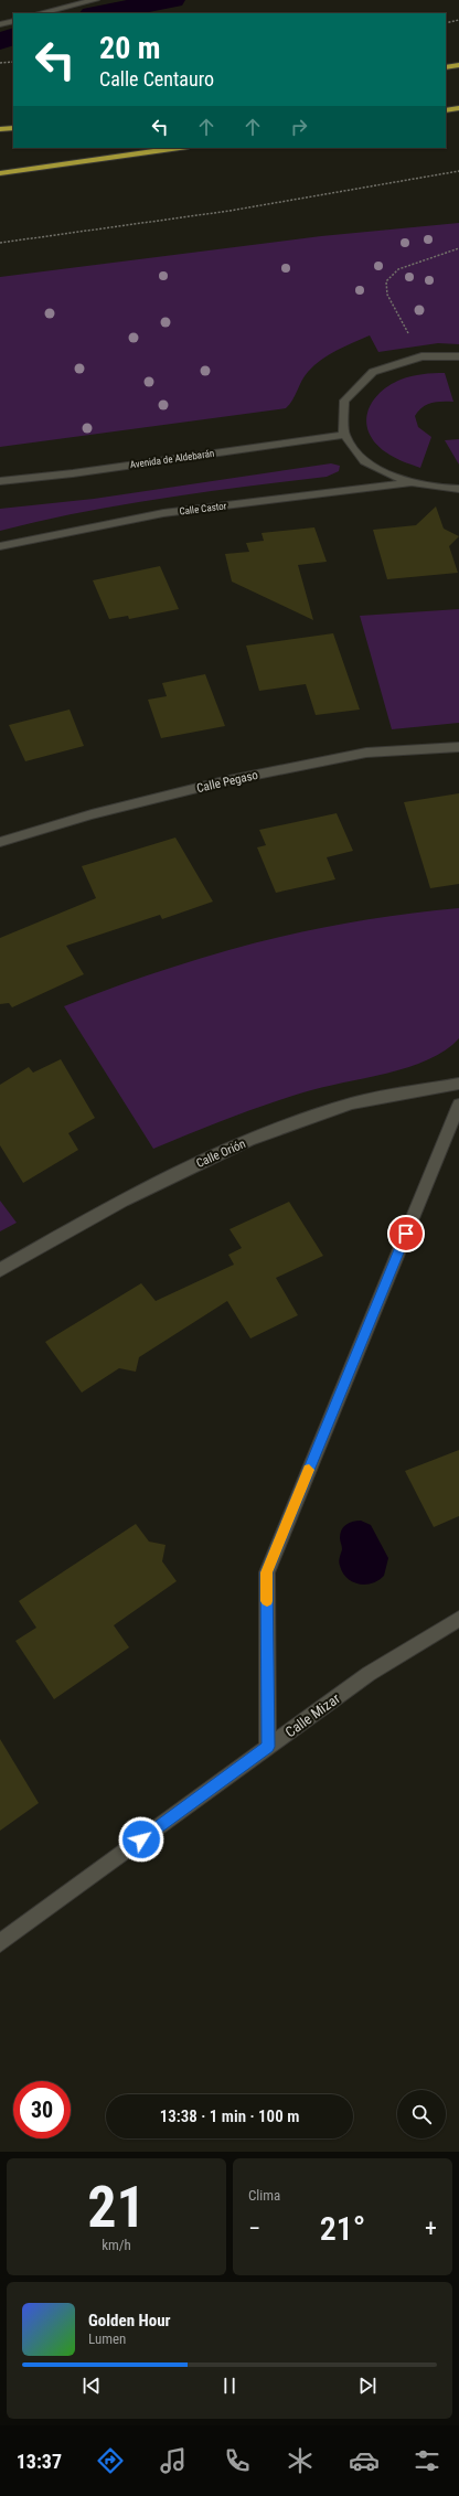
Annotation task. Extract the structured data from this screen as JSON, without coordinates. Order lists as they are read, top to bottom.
{
  "streets": {
    "street": [
      "Avenida de Aldebarán",
      "Calle Castor",
      "Calle Pegaso",
      "Calle Orión",
      "Calle Mizar"
    ]
  },
  "page": {
    "turn": ["20 m", "Calle Centauro"],
    "limit": "30",
    "trip": "13:38 · 1 min · 100 m",
    "tile": [
      ["21", "km/h"],
      "Clima"
    ],
    "heat": ["−", "21°", "+"],
    "song": ["Golden Hour", "Lumen"],
    "tabs": "13:37"
  }
}
